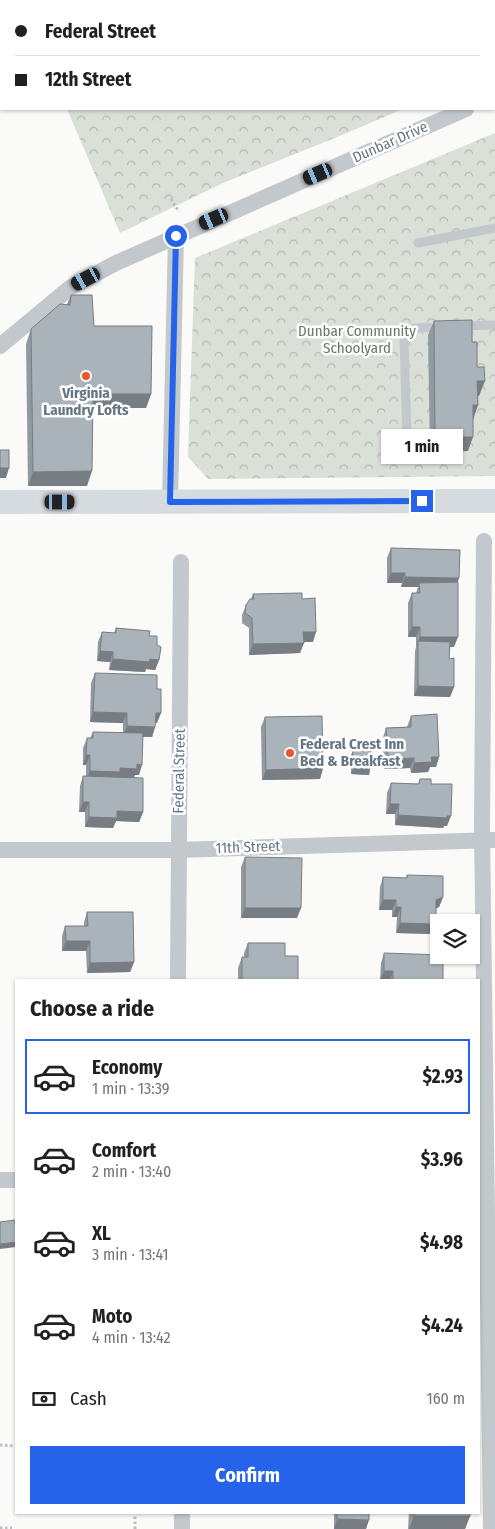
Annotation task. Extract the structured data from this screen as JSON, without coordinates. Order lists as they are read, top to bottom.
{
  "streets": {
    "street": ["Dunbar Drive", "Federal Street", "11th Street"]
  },
  "crossings": [
    ["Federal Street", "11th Street"]
  ],
  "parks": ["Dunbar Community Schoolyard"],
  "places": ["Virginia Laundry Lofts", "Federal Crest Inn Bed & Breakfast"],
  "page": {
    "banner": ["Federal Street", "12th Street"],
    "bubble": "1 min",
    "heading": "Choose a ride",
    "list": [
      {
        "name": "Economy",
        "note": "1 min · 13:39",
        "value": "$2.93"
      },
      {
        "name": "Comfort",
        "note": "2 min · 13:40",
        "value": "$3.96"
      },
      {
        "name": "XL",
        "note": "3 min · 13:41",
        "value": "$4.98"
      },
      {
        "name": "Moto",
        "note": "4 min · 13:42",
        "value": "$4.24"
      }
    ],
    "pay": ["Cash", "160 m"],
    "buttons": "Confirm"
  }
}
